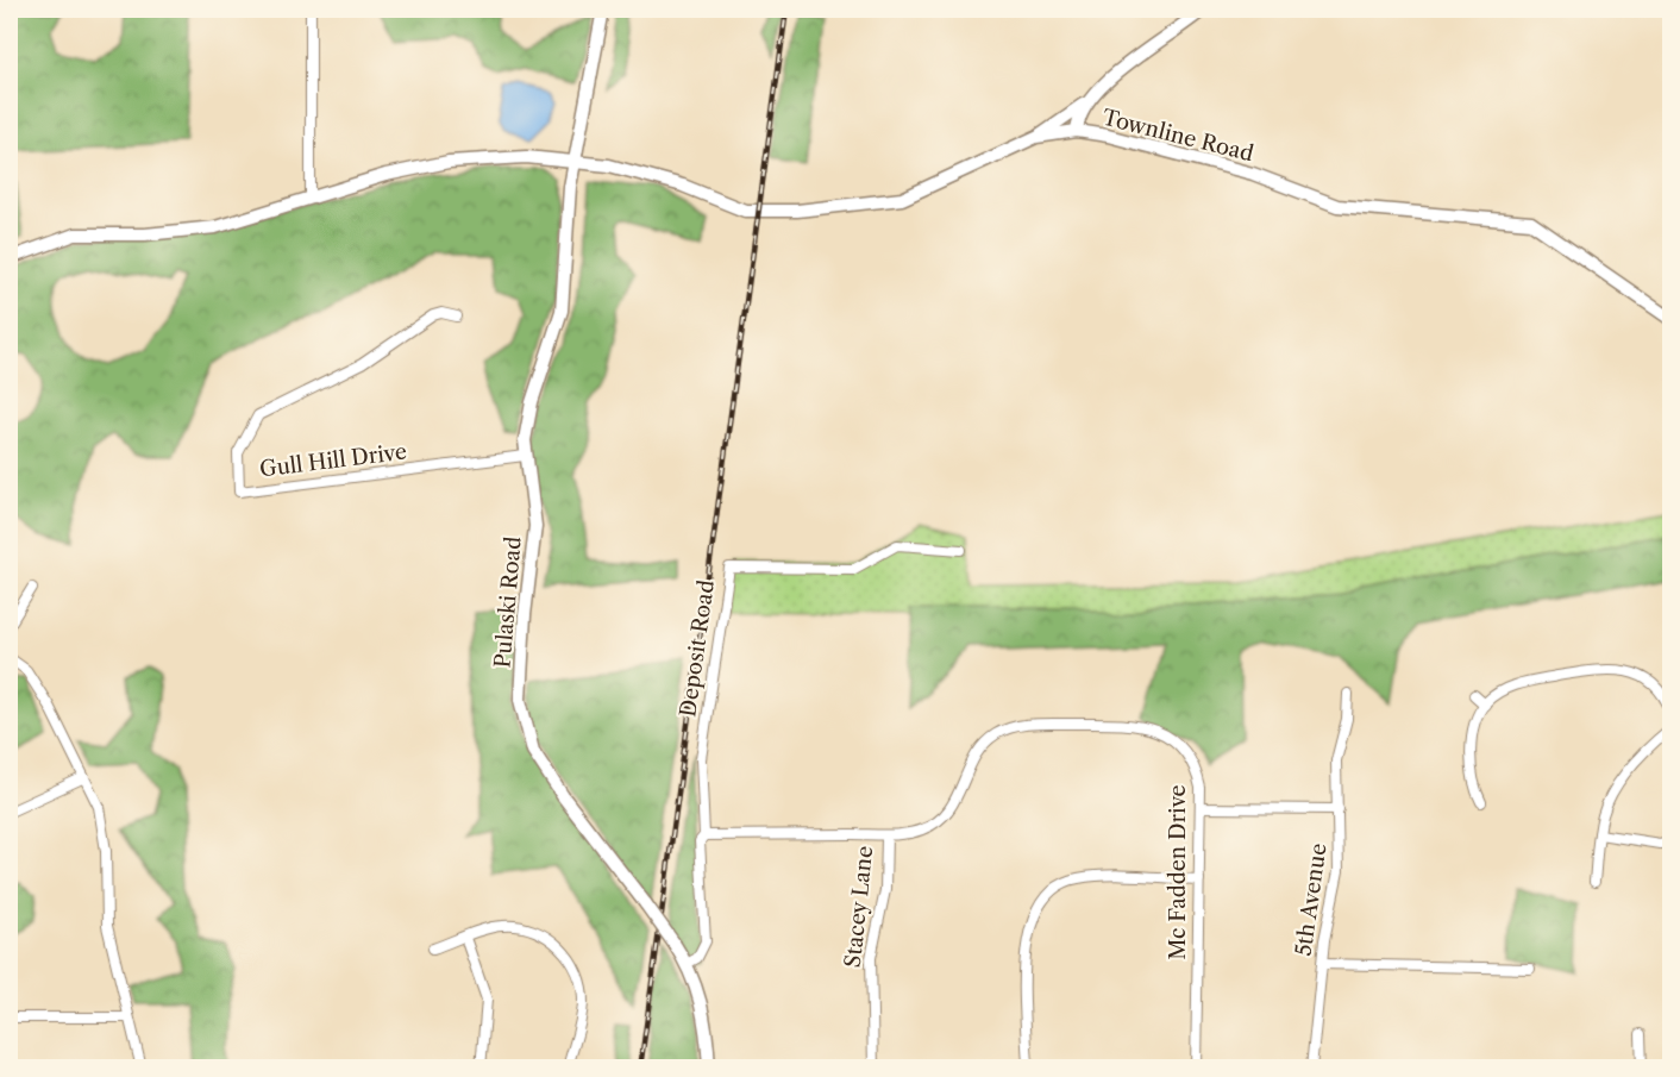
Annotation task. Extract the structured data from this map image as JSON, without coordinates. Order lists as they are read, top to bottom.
{
  "streets": {
    "main road": ["Townline Road", "Pulaski Road"],
    "street": [
      "Gull Hill Drive",
      "Deposit Road",
      "Mc Fadden Drive",
      "5th Avenue",
      "Stacey Lane"
    ]
  },
  "crossings": [
    ["Townline Road", "Pulaski Road"],
    ["Gull Hill Drive", "Pulaski Road"],
    ["Pulaski Road", "Deposit Road"],
    ["Deposit Road", "Mc Fadden Drive"],
    ["Mc Fadden Drive", "Stacey Lane"]
  ]
}
